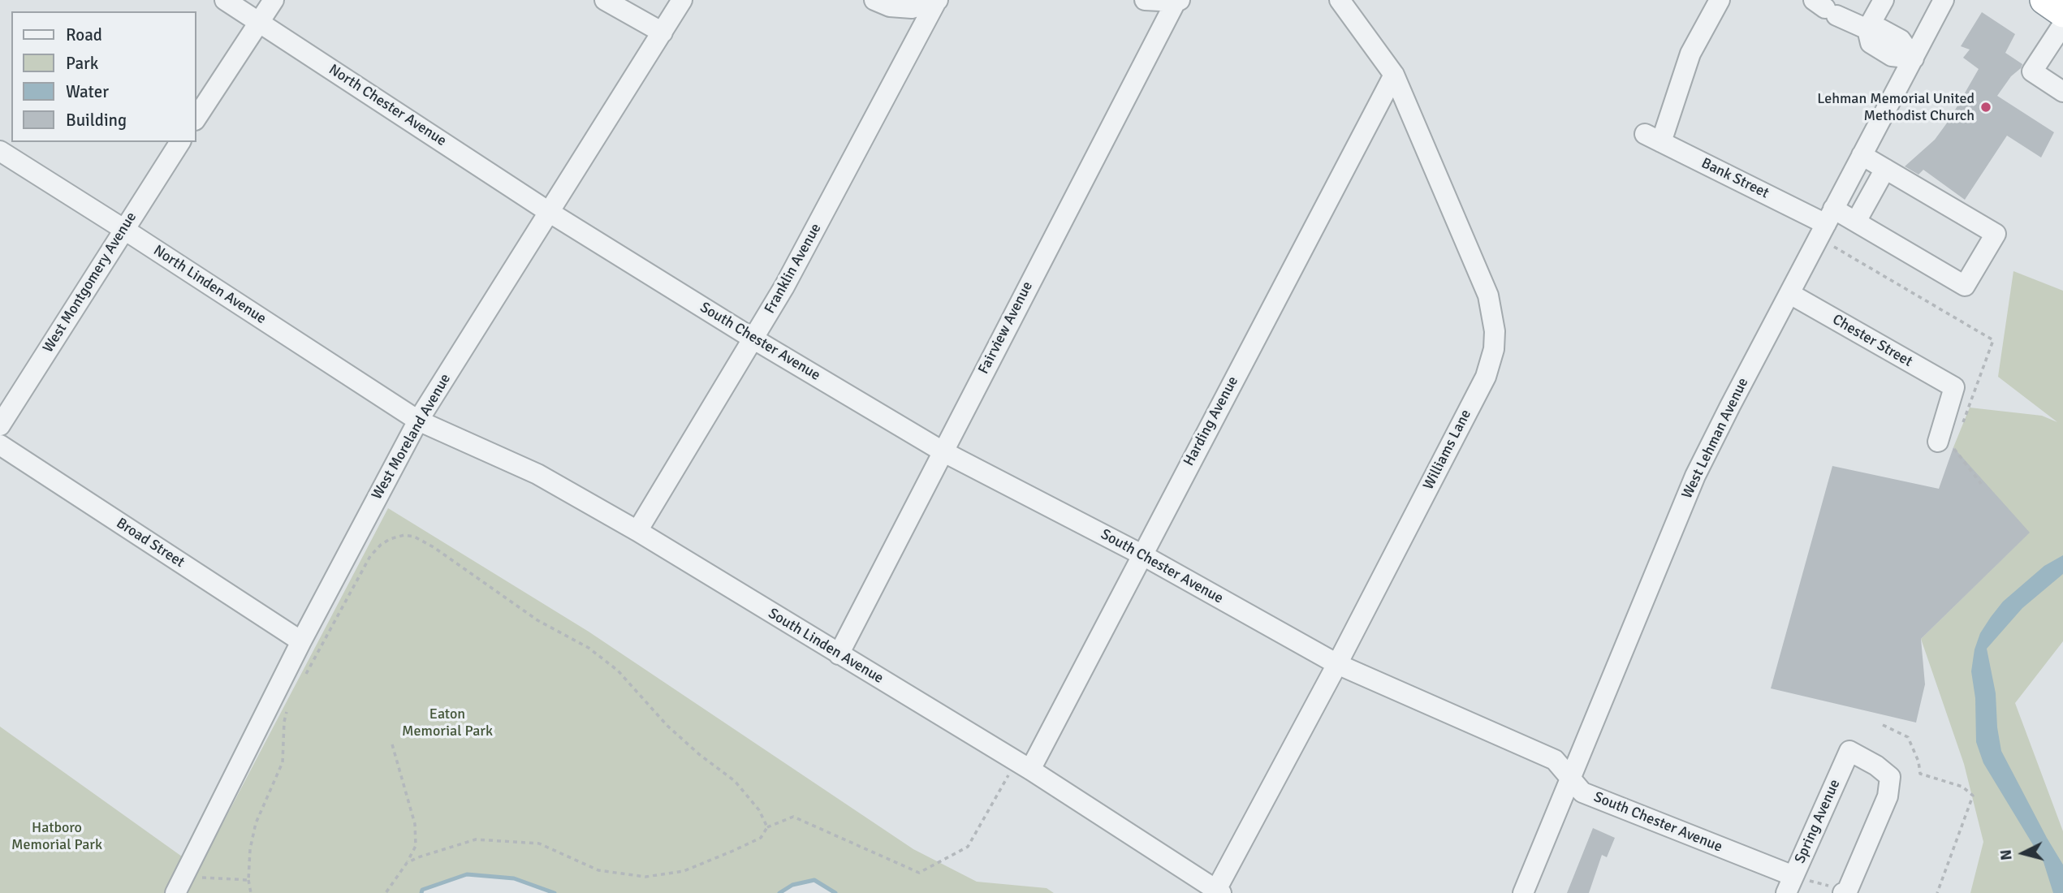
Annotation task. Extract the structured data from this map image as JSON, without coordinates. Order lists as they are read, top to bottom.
{
  "streets": {
    "street": [
      "North Chester Avenue",
      "Bank Street",
      "Franklin Avenue",
      "West Montgomery Avenue",
      "North Linden Avenue",
      "Fairview Avenue",
      "Chester Street",
      "South Chester Avenue",
      "Harding Avenue",
      "West Moreland Avenue",
      "West Lehman Avenue",
      "Williams Lane",
      "Broad Street",
      "South Linden Avenue",
      "Spring Avenue"
    ]
  },
  "crossings": [
    ["North Chester Avenue", "South Chester Avenue"],
    ["North Chester Avenue", "West Moreland Avenue"],
    ["Bank Street", "West Lehman Avenue"],
    ["Franklin Avenue", "South Chester Avenue"],
    ["Franklin Avenue", "South Linden Avenue"],
    ["West Montgomery Avenue", "North Linden Avenue"],
    ["North Linden Avenue", "West Moreland Avenue"],
    ["North Linden Avenue", "South Linden Avenue"],
    ["Fairview Avenue", "South Chester Avenue"],
    ["Fairview Avenue", "South Linden Avenue"],
    ["Chester Street", "West Lehman Avenue"],
    ["South Chester Avenue", "Harding Avenue"],
    ["South Chester Avenue", "West Moreland Avenue"],
    ["South Chester Avenue", "West Lehman Avenue"],
    ["South Chester Avenue", "Williams Lane"],
    ["South Chester Avenue", "Spring Avenue"],
    ["Harding Avenue", "Williams Lane"],
    ["Harding Avenue", "South Linden Avenue"],
    ["West Moreland Avenue", "Broad Street"],
    ["West Moreland Avenue", "South Linden Avenue"],
    ["Williams Lane", "South Linden Avenue"]
  ],
  "parks": ["Eaton Memorial Park", "Hatboro Memorial Park"],
  "places": ["Lehman Memorial United Methodist Church"],
  "legend": [
    "Road",
    "Park",
    "Water",
    "Building"
  ],
  "north": "left"
}
